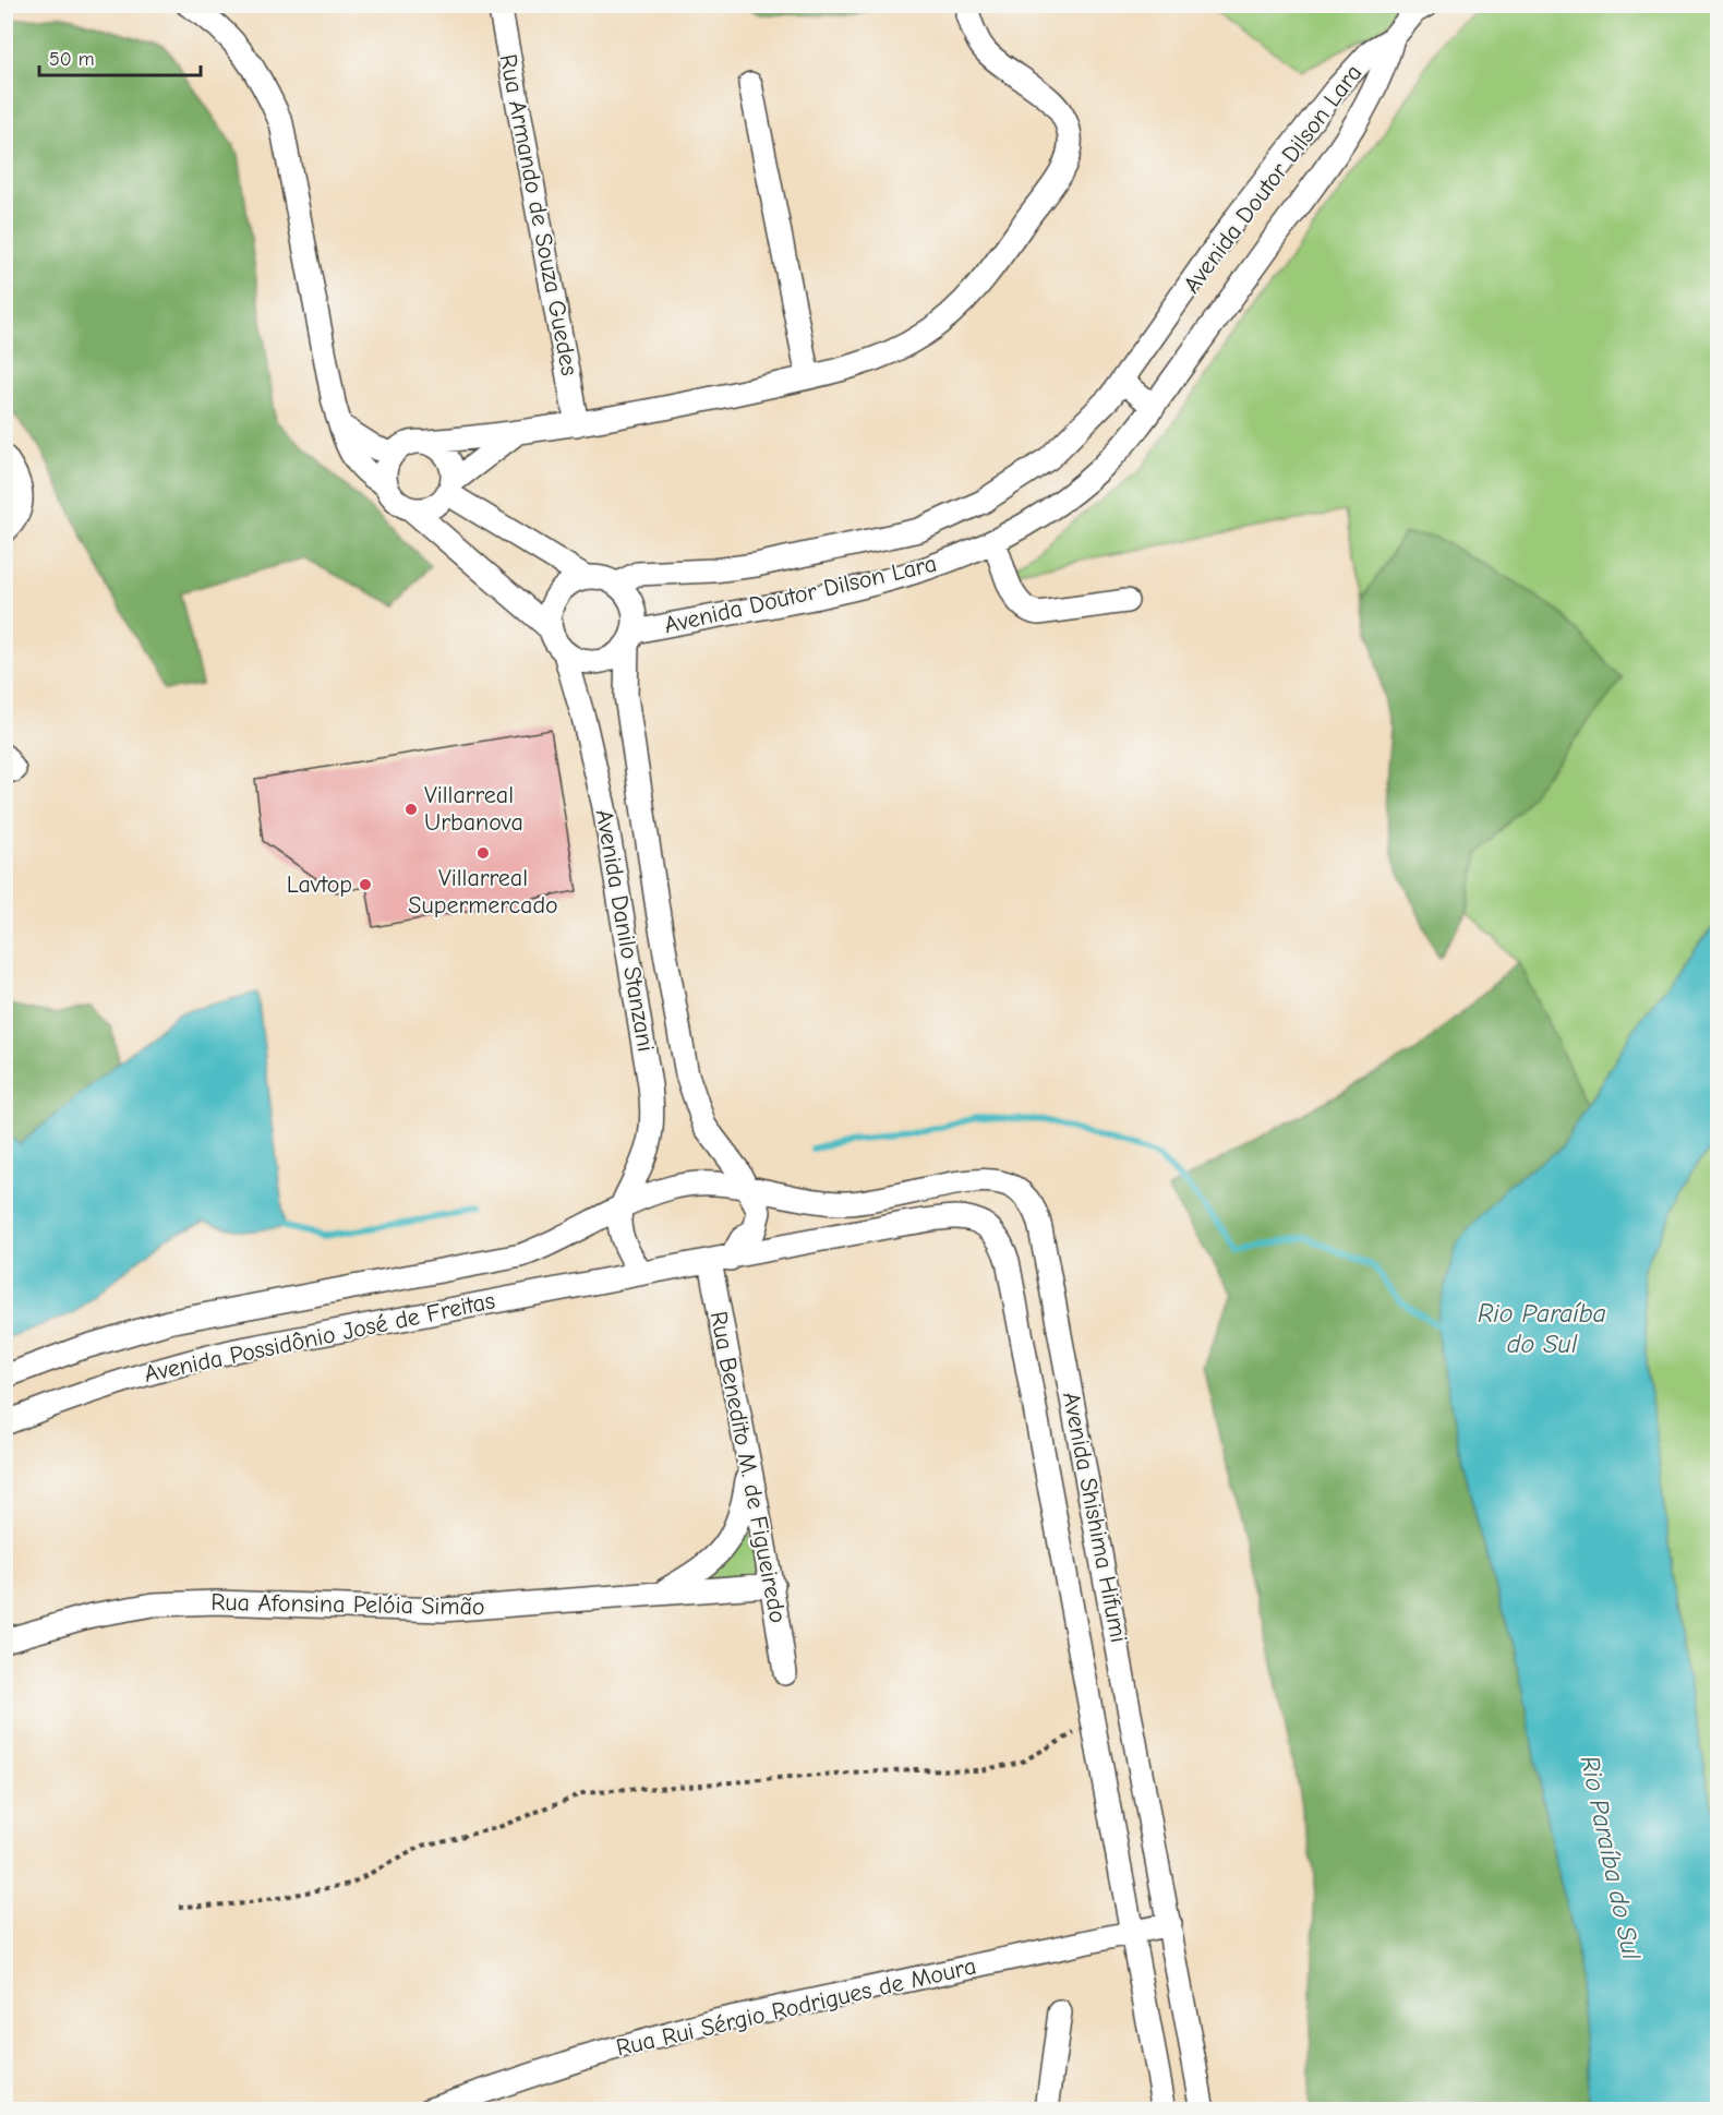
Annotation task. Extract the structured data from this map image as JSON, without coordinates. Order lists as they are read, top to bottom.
{
  "streets": {
    "street": [
      "Avenida Doutor Dilson Lara",
      "Rua Armando de Souza Guedes",
      "Avenida Danilo Stanzani",
      "Avenida Possidônio José de Freitas",
      "Rua Benedito M. de Figueiredo",
      "Avenida Shishima Hifumi",
      "Rua Afonsina Pelóia Simão",
      "Rua Rui Sérgio Rodrigues de Moura"
    ]
  },
  "crossings": [
    ["Avenida Doutor Dilson Lara", "Avenida Danilo Stanzani"],
    ["Avenida Danilo Stanzani", "Avenida Possidônio José de Freitas"],
    ["Avenida Danilo Stanzani", "Rua Benedito M. de Figueiredo"],
    ["Avenida Danilo Stanzani", "Avenida Shishima Hifumi"],
    ["Avenida Possidônio José de Freitas", "Avenida Shishima Hifumi"],
    ["Rua Benedito M. de Figueiredo", "Avenida Shishima Hifumi"],
    ["Rua Benedito M. de Figueiredo", "Rua Afonsina Pelóia Simão"],
    ["Avenida Shishima Hifumi", "Rua Rui Sérgio Rodrigues de Moura"]
  ],
  "water": ["Rio Paraíba do Sul"],
  "places": ["Villarreal Urbanova", "Villarreal Supermercado", "Lavtop"],
  "scale_bar": "50 m"
}
